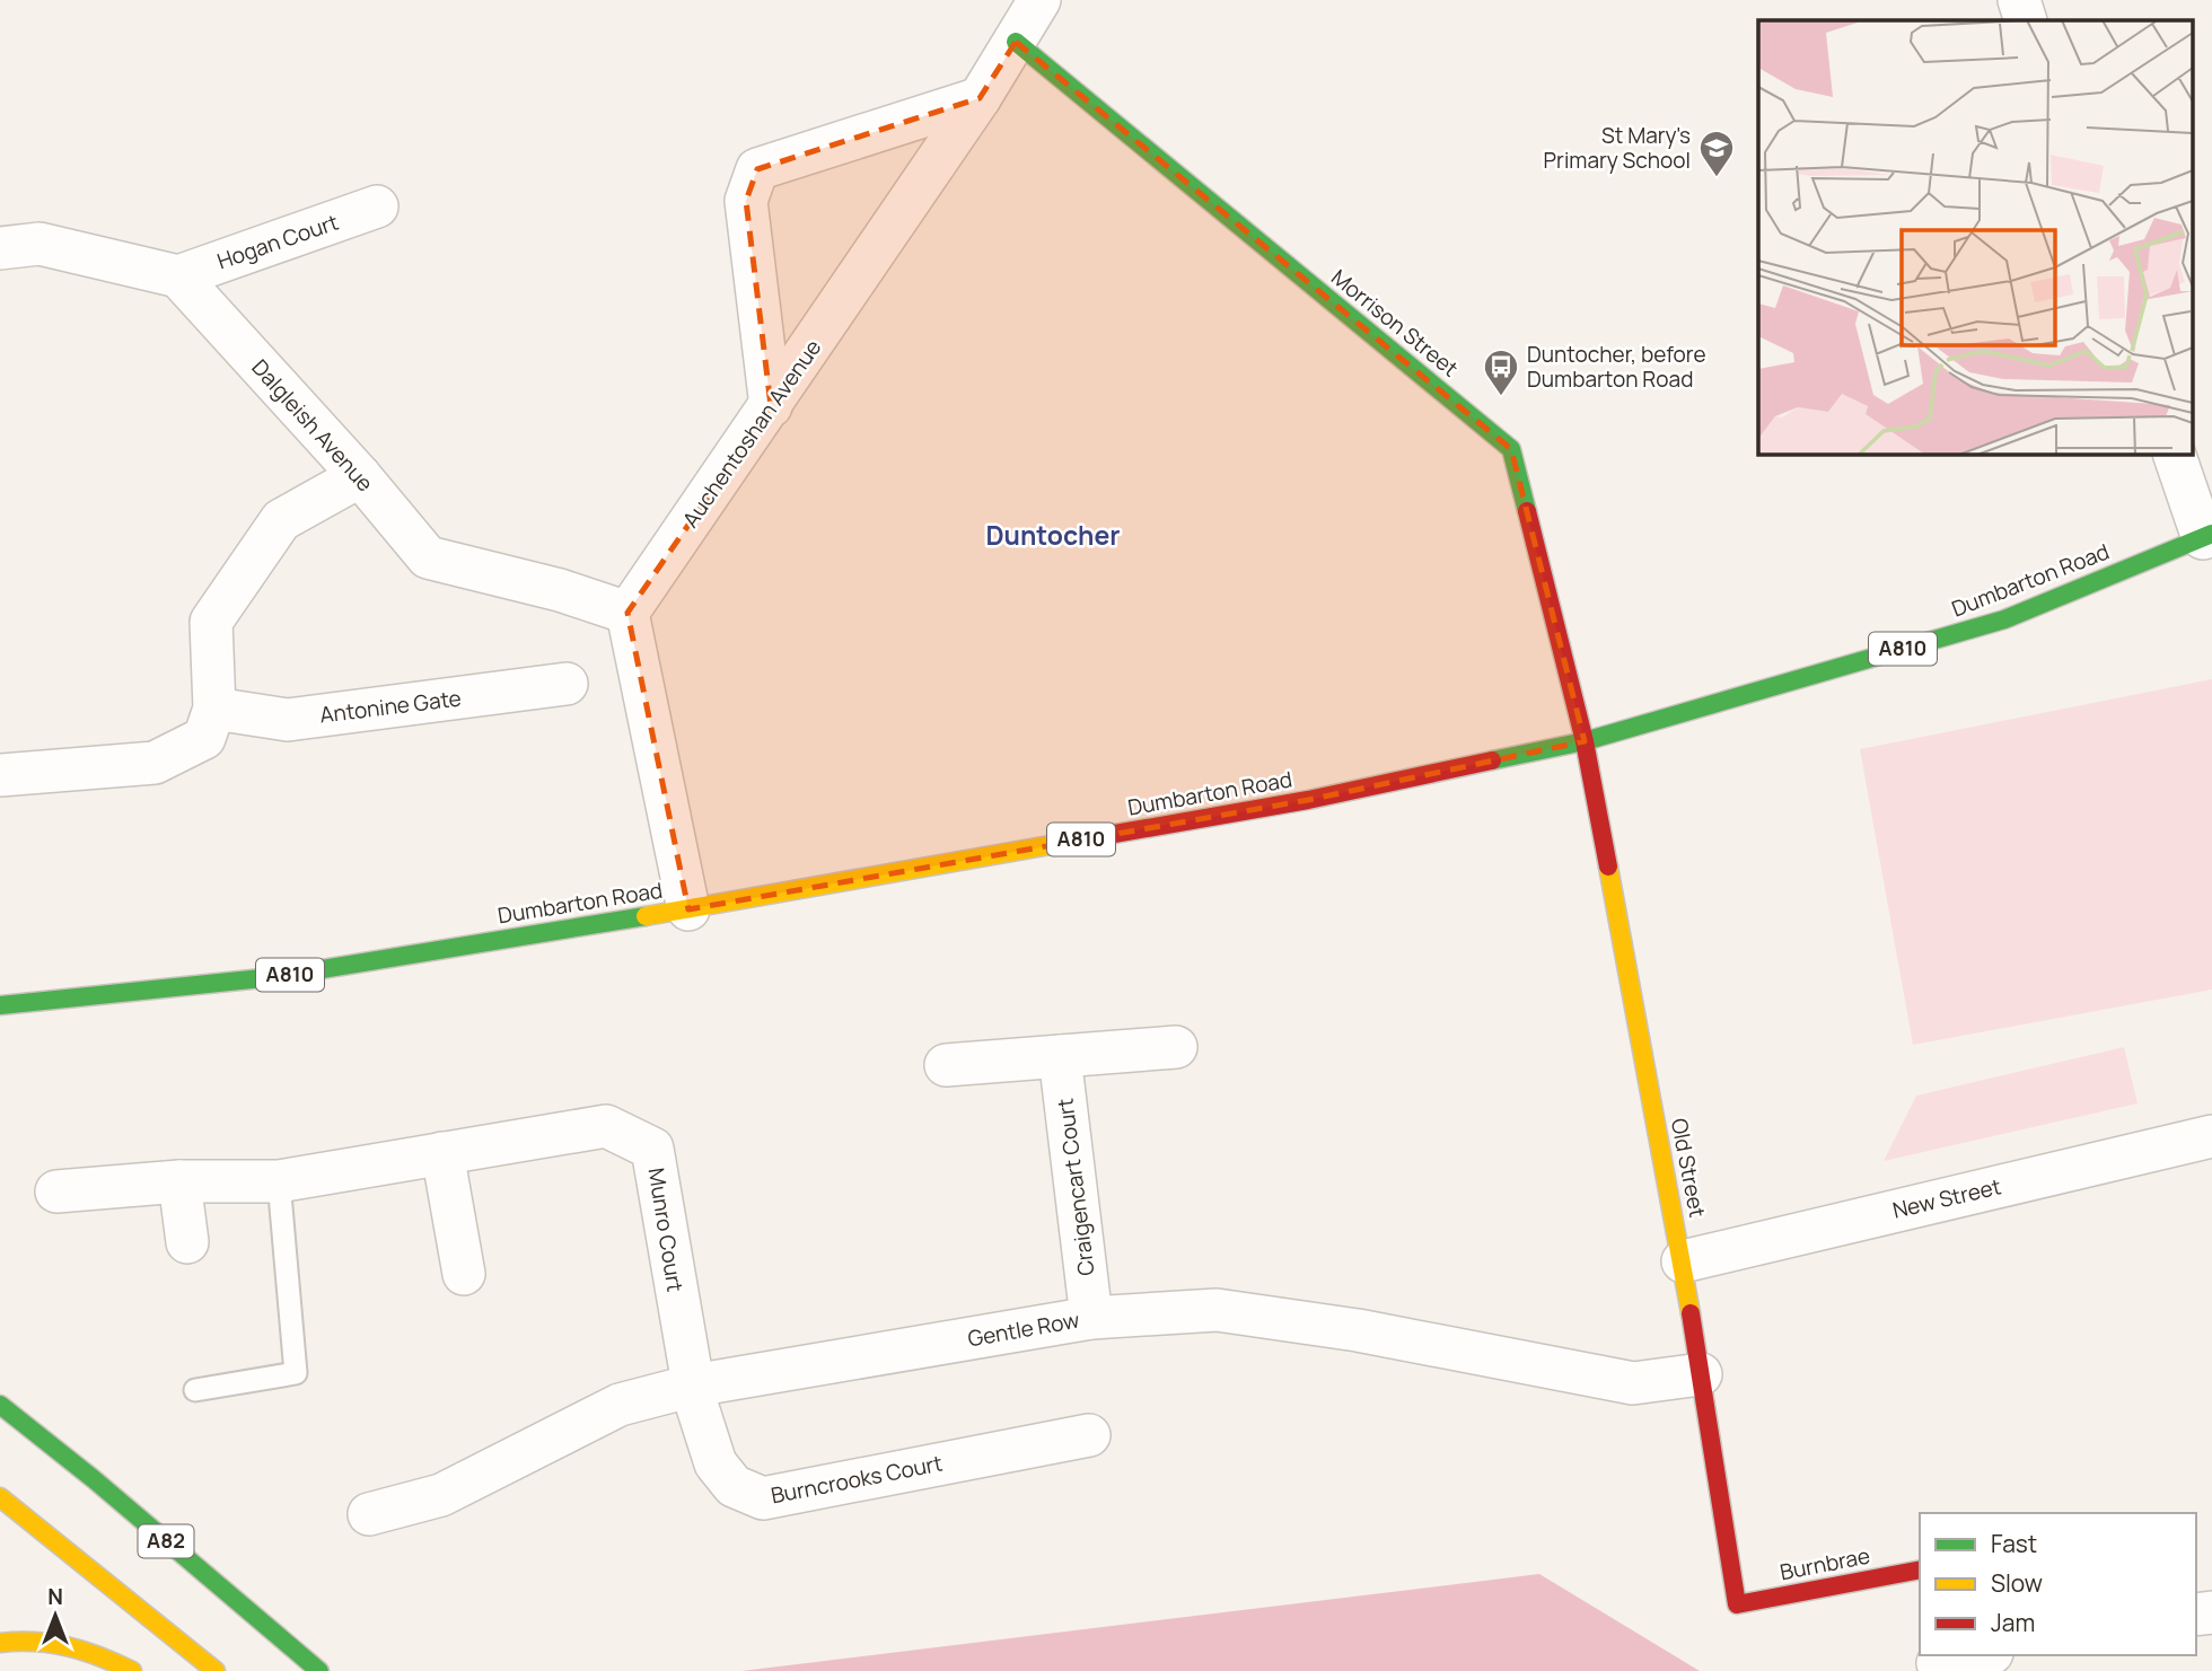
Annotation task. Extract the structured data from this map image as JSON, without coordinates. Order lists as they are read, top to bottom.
{
  "streets": {
    "main road": [
      "Morrison Street",
      "Dumbarton Road",
      "A810",
      "Old Street",
      "A82",
      "Burnbrae"
    ],
    "street": [
      "Hogan Court",
      "Dalgleish Avenue",
      "Auchentoshan Avenue",
      "Antonine Gate",
      "Craigencart Court",
      "New Street",
      "Munro Court",
      "Gentle Row",
      "Burncrooks Court"
    ]
  },
  "crossings": [
    ["Hogan Court", "Dalgleish Avenue"],
    ["Morrison Street", "Auchentoshan Avenue"],
    ["Morrison Street", "Dumbarton Road"],
    ["Morrison Street", "Old Street"],
    ["Dalgleish Avenue", "Auchentoshan Avenue"],
    ["Dumbarton Road", "Old Street"],
    ["Old Street", "New Street"],
    ["Old Street", "Gentle Row"],
    ["Old Street", "Burnbrae"],
    ["Craigencart Court", "Gentle Row"],
    ["Munro Court", "Gentle Row"],
    ["Munro Court", "Burncrooks Court"],
    ["Gentle Row", "Burncrooks Court"]
  ],
  "districts": ["Duntocher"],
  "places": {
    "school or university": ["St Mary's Primary School"],
    "bus stop": ["Duntocher, before Dumbarton Road"]
  },
  "legend": ["Fast", "Slow", "Jam"],
  "north": "top"
}
